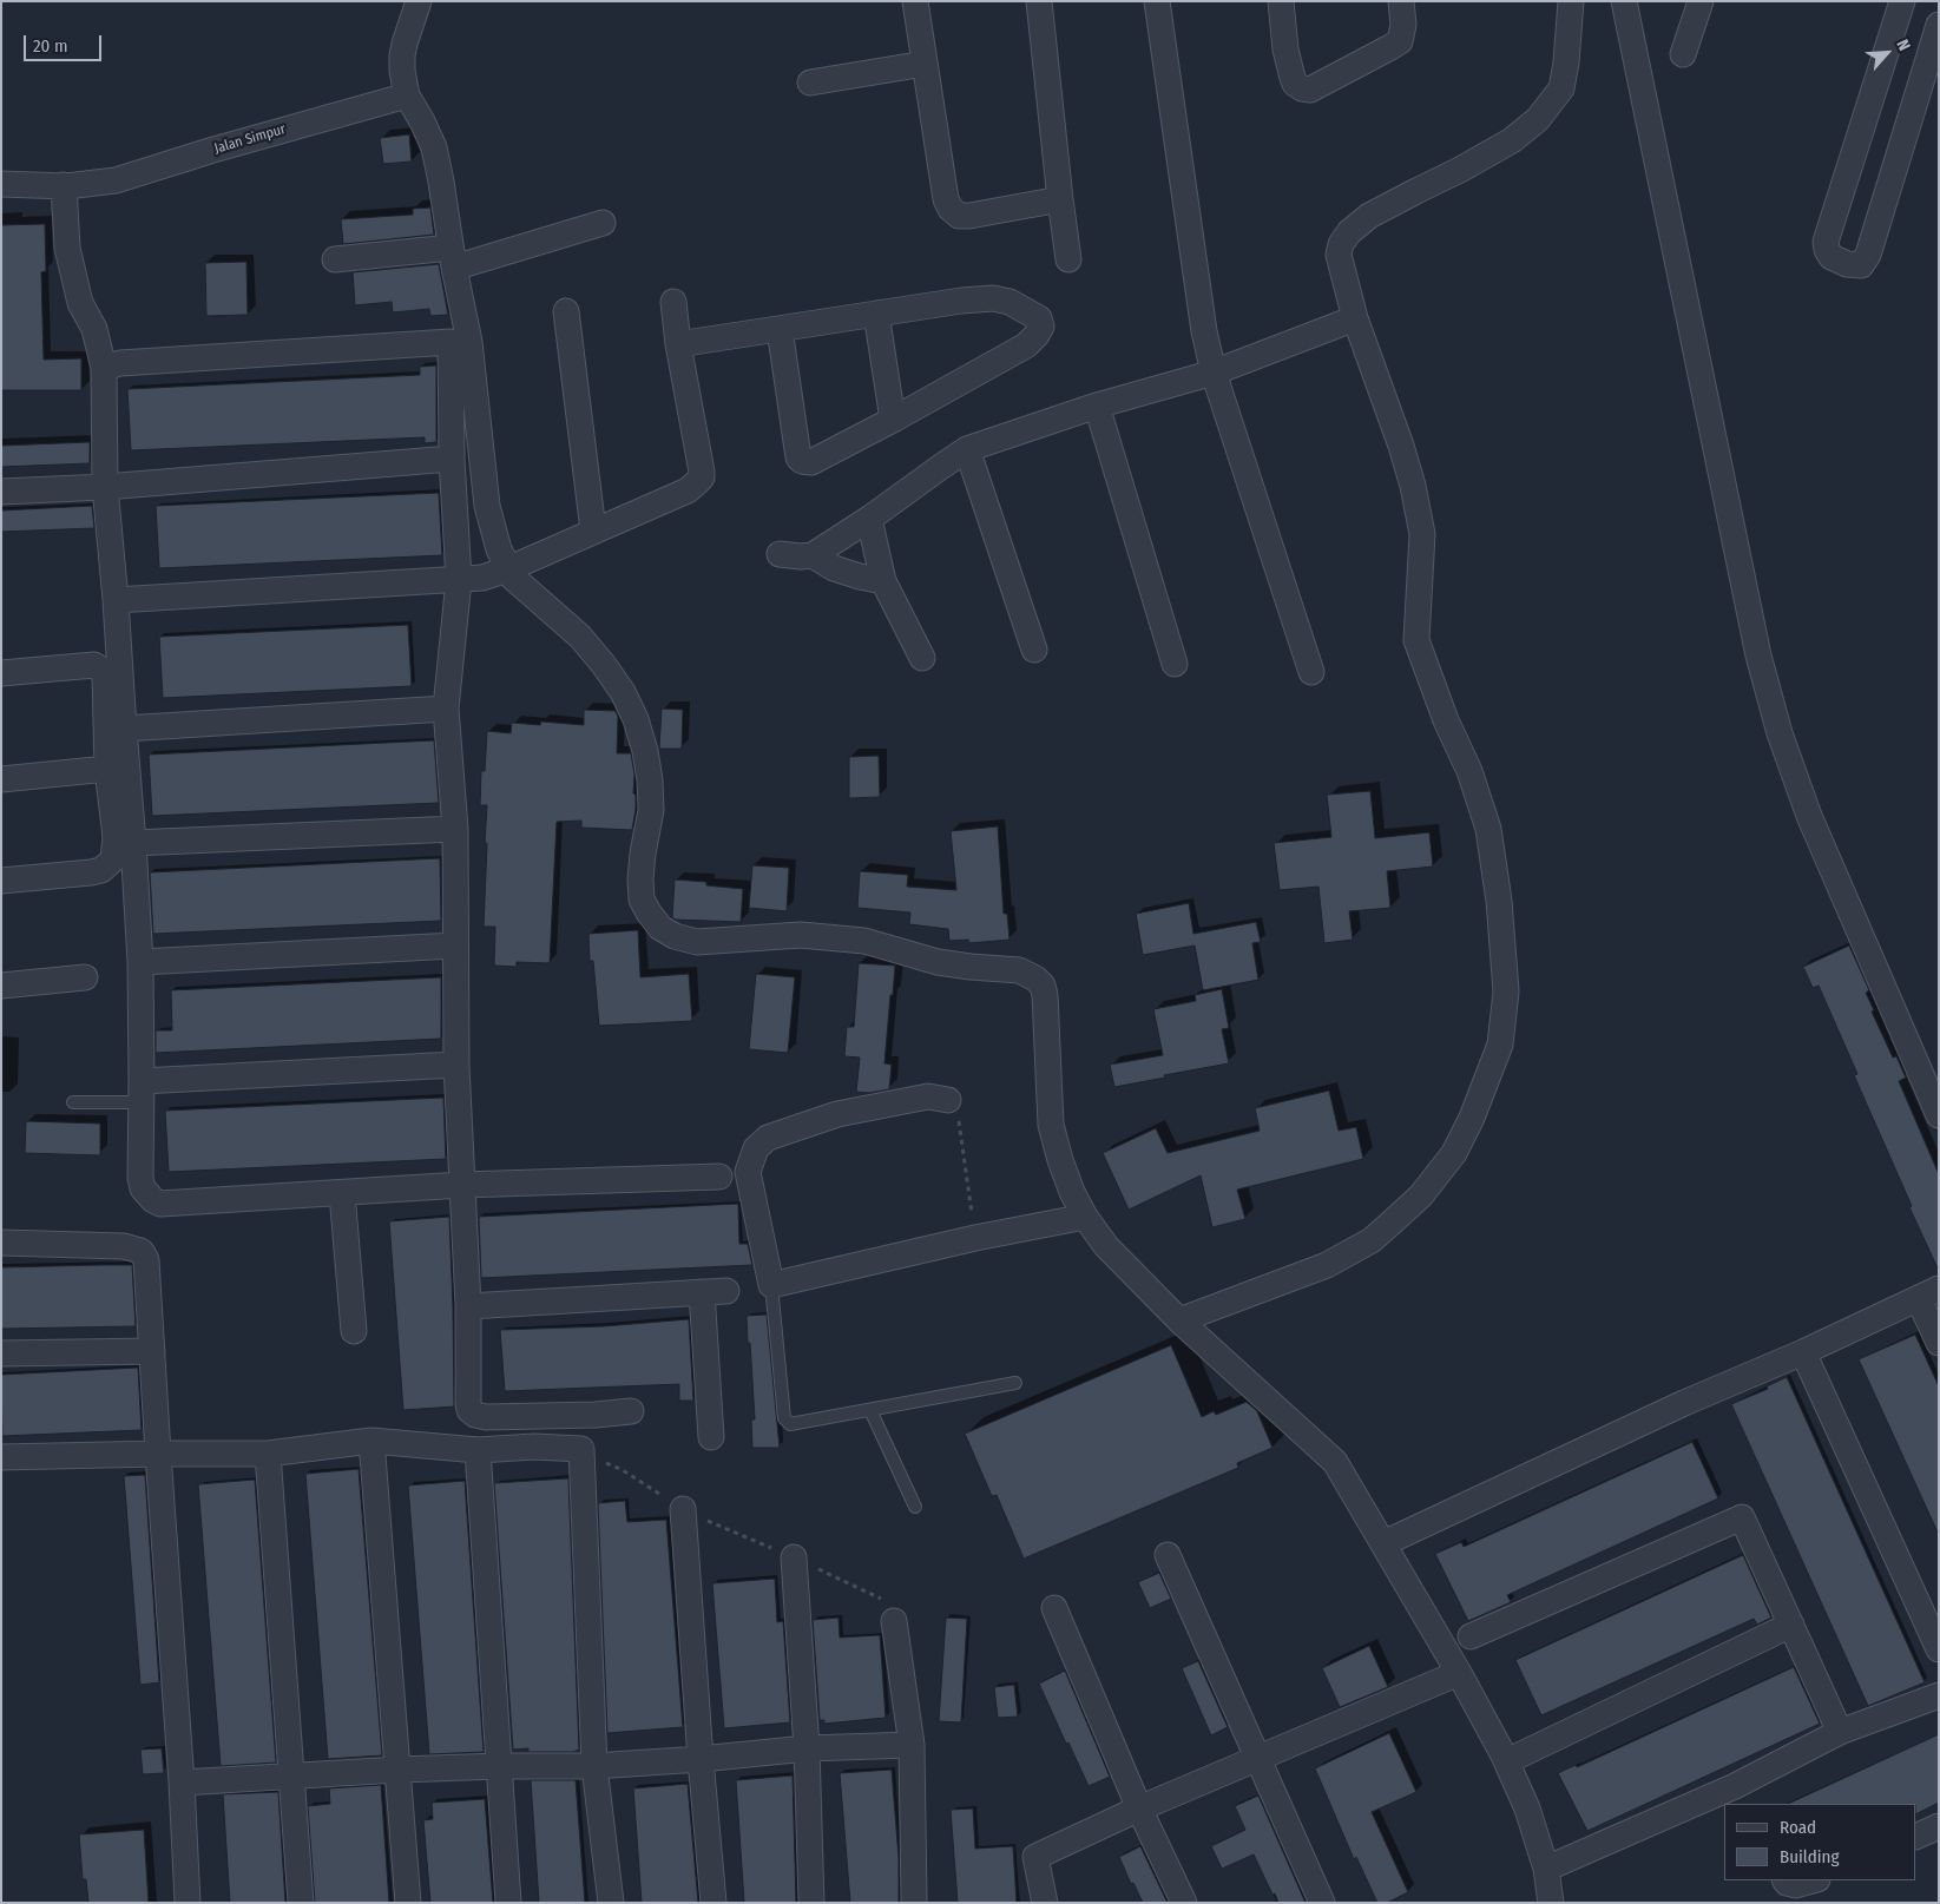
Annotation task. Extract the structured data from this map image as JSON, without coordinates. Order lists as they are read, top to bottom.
{
  "streets": {
    "street": ["Jalan Simpur"]
  },
  "legend": ["Road", "Building"],
  "scale_bar": "20 m",
  "north": "top right"
}
